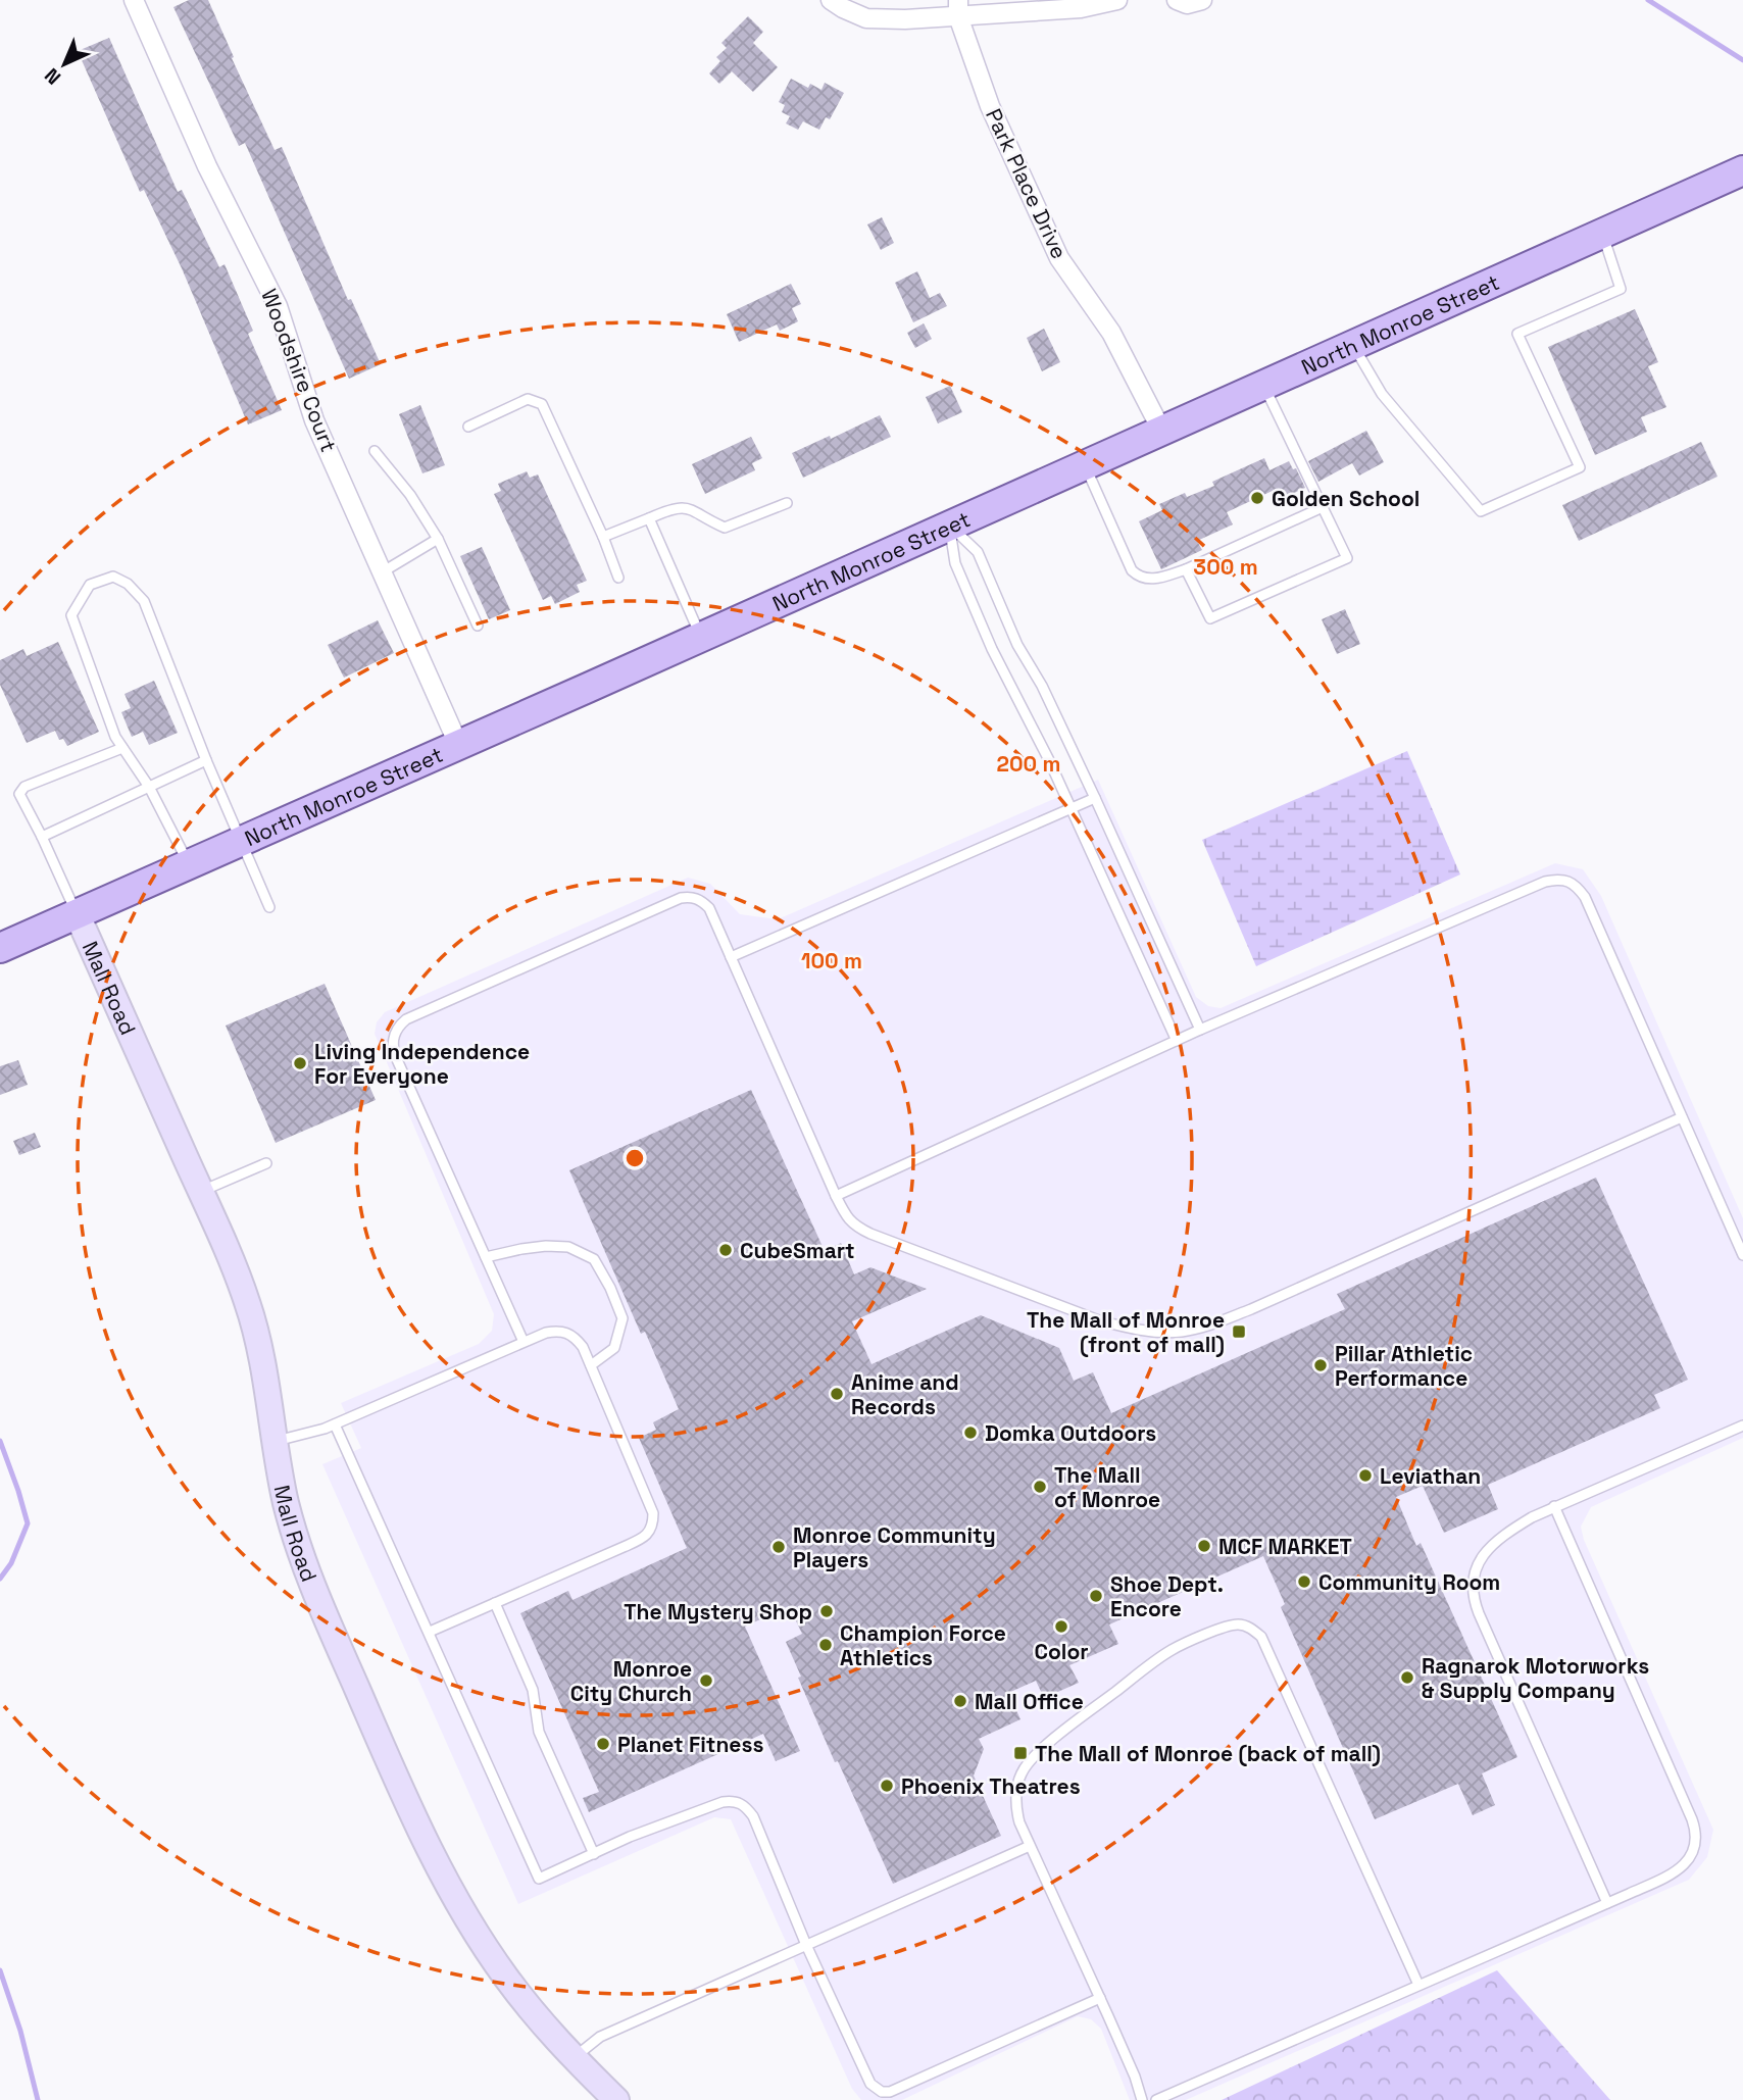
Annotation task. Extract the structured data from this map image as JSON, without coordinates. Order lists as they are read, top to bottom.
{
  "streets": {
    "main road": ["North Monroe Street"],
    "street": ["Park Place Drive", "Woodshire Court", "Mall Road"]
  },
  "crossings": [
    ["Park Place Drive", "North Monroe Street"],
    ["North Monroe Street", "Woodshire Court"],
    ["North Monroe Street", "Mall Road"]
  ],
  "places": {
    "other": [
      "Golden School",
      "Living Independence For Everyone",
      "CubeSmart",
      "Pillar Athletic Performance",
      "Anime and Records",
      "Domka Outdoors",
      "Leviathan",
      "The Mall of Monroe",
      "MCF MARKET",
      "Monroe Community Players",
      "Community Room",
      "Shoe Dept. Encore",
      "The Mystery Shop",
      "Color",
      "Champion Force Athletics",
      "Ragnarok Motorworks & Supply Company",
      "Monroe City Church",
      "Mall Office",
      "Planet Fitness",
      "Phoenix Theatres"
    ],
    "transit": ["The Mall of Monroe (front of mall)", "The Mall of Monroe (back of mall)"]
  },
  "north": "bottom left",
  "rings": ["300 m", "200 m", "100 m"]
}
